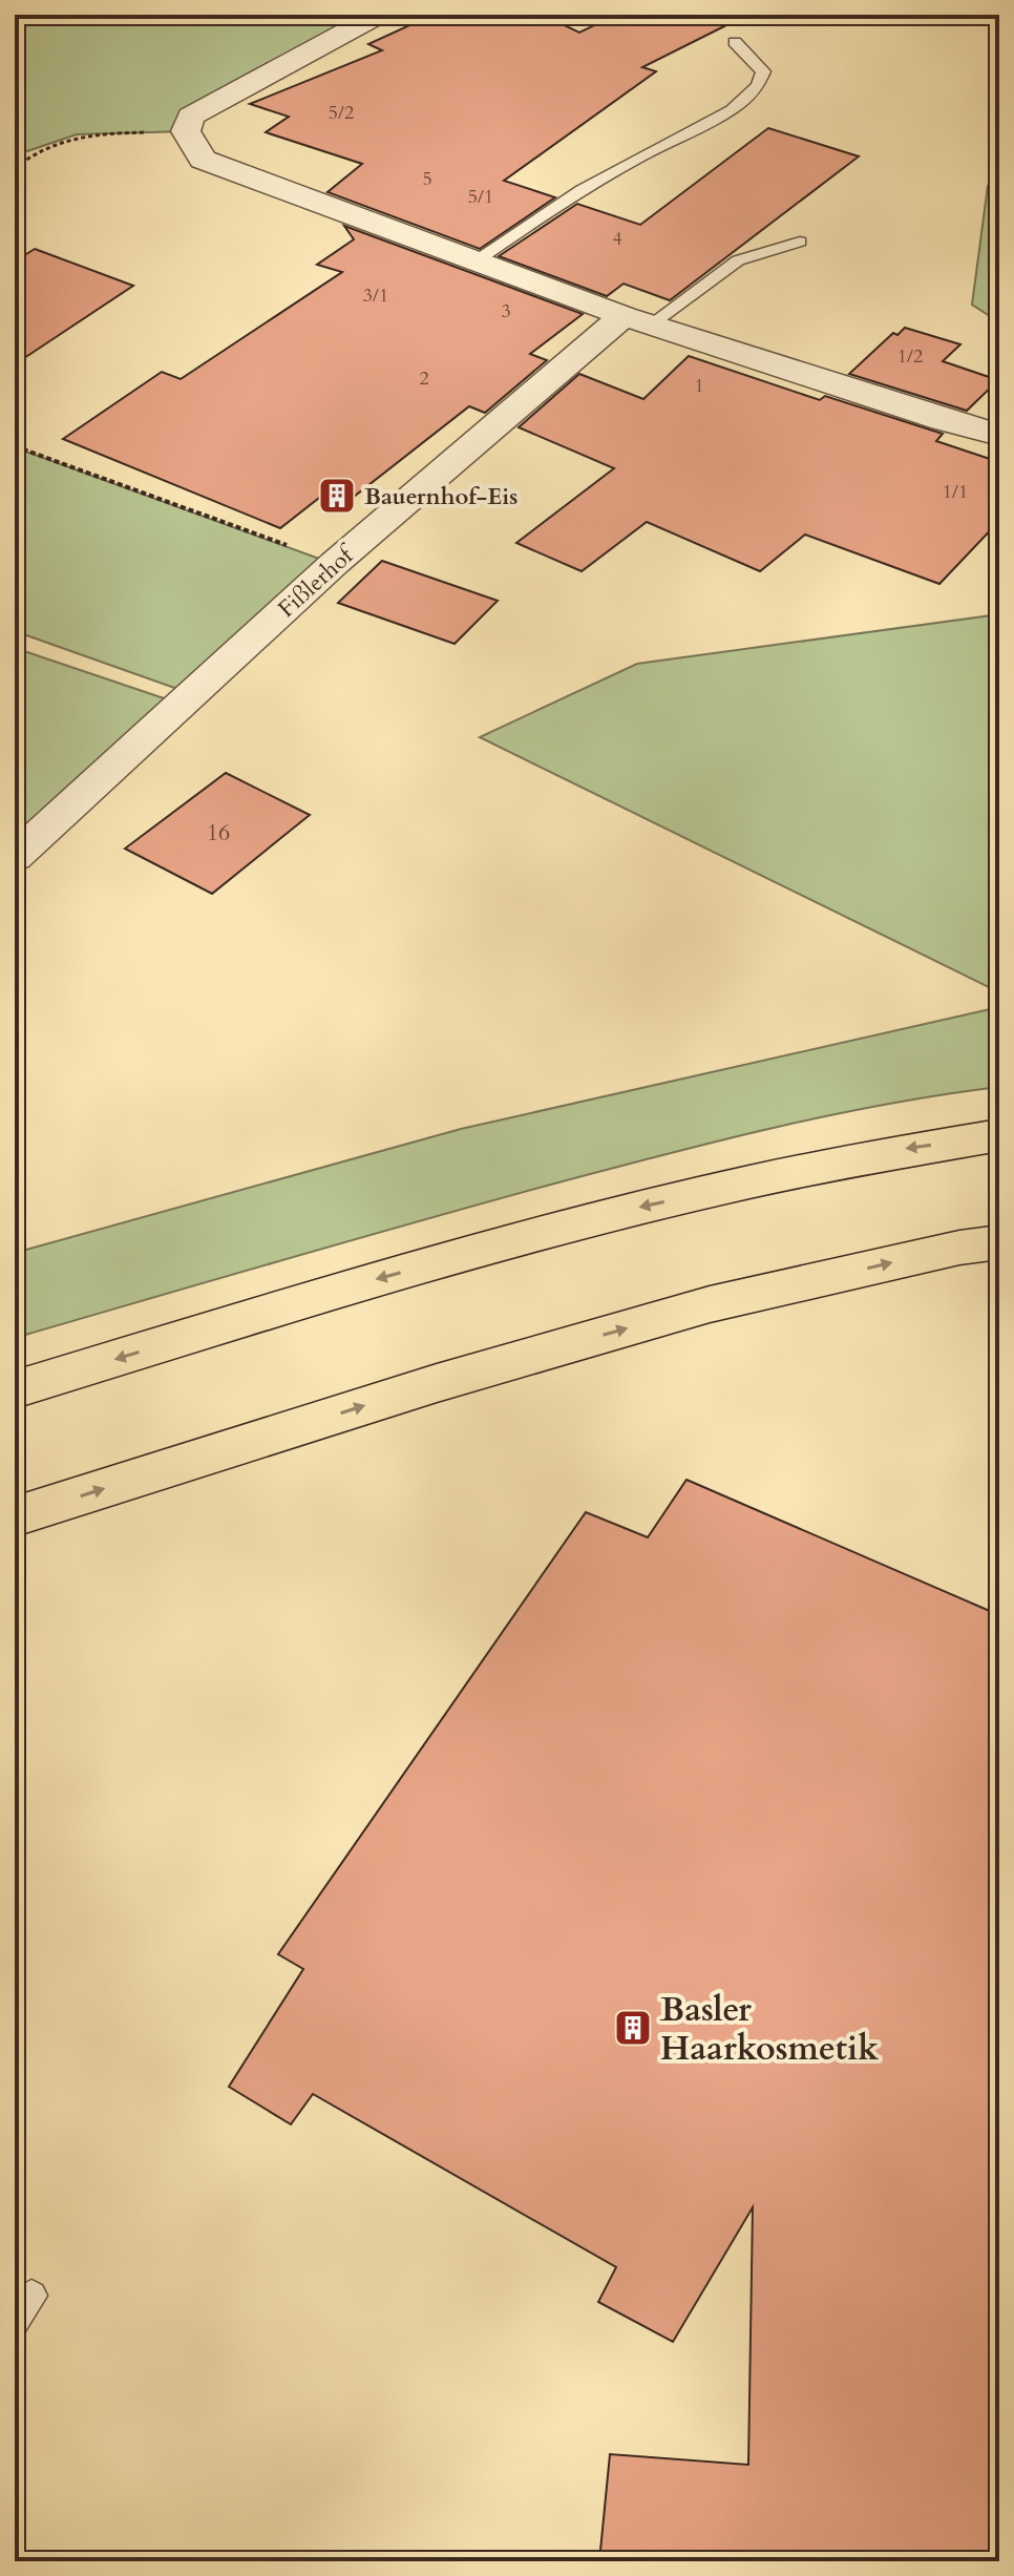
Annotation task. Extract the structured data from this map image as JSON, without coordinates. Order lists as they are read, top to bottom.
{
  "streets": {
    "street": ["Fißlerhof"]
  },
  "places": {
    "building": ["Bauernhof-Eis", "Basler Haarkosmetik"]
  },
  "house_numbers": [
    "5/2",
    "5",
    "5/1",
    "4",
    "3/1",
    "3",
    "1/2",
    "2",
    "1",
    "1/1",
    "16"
  ]
}
